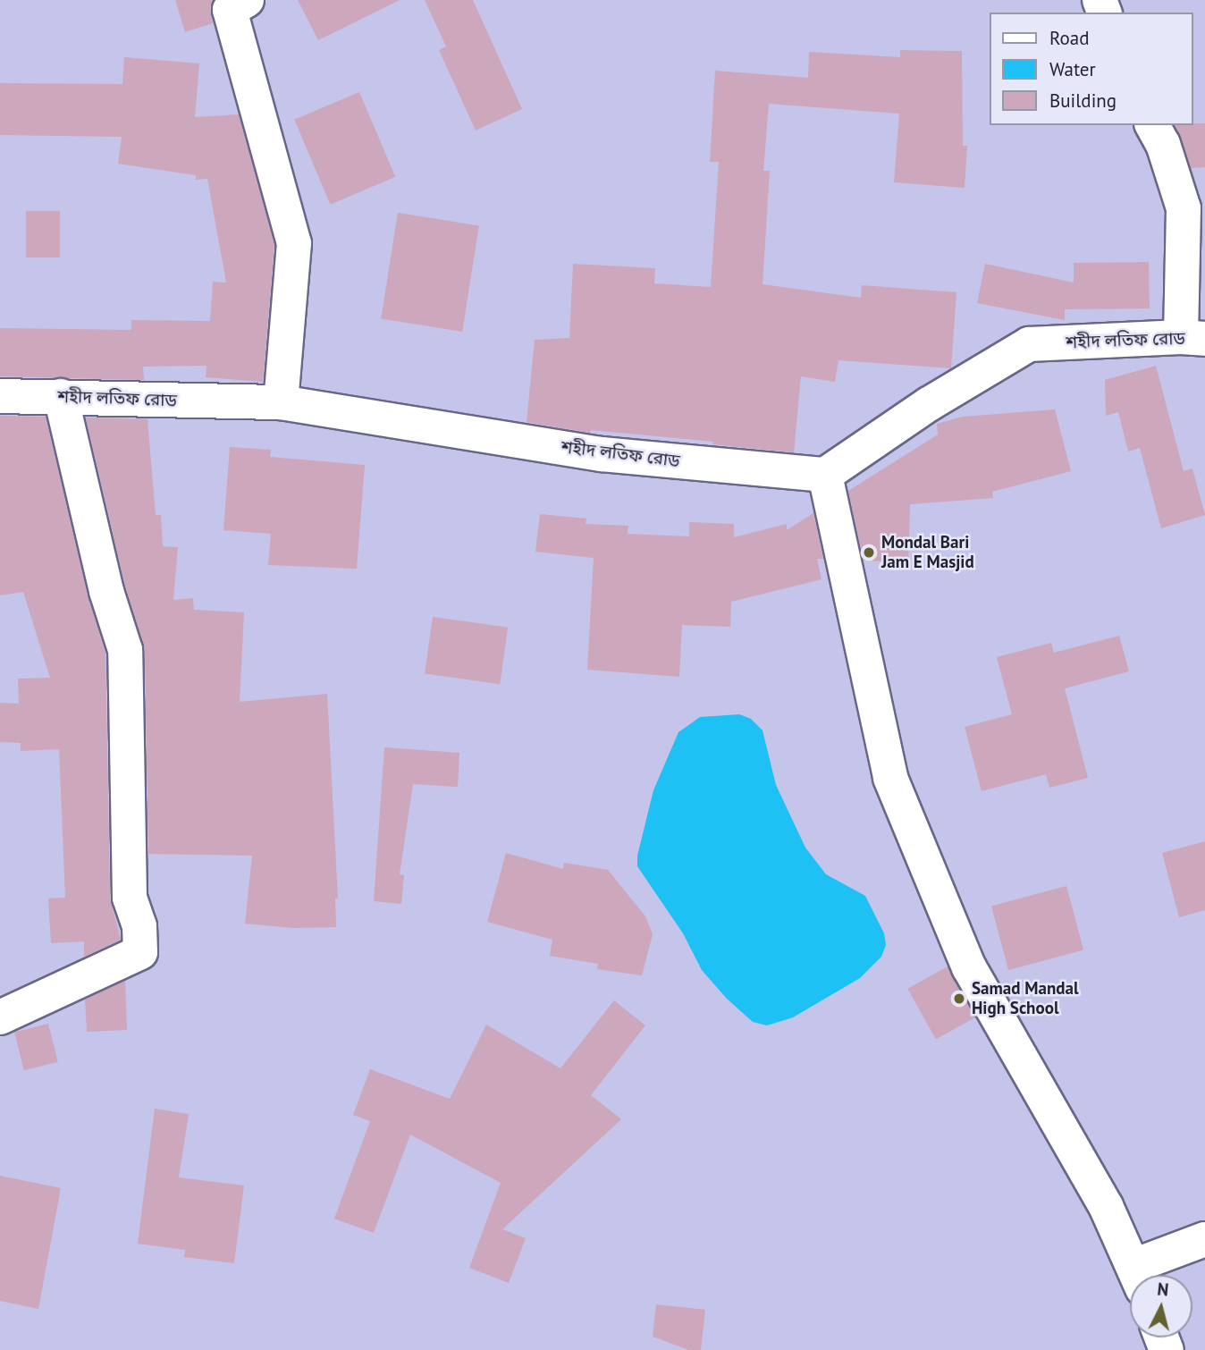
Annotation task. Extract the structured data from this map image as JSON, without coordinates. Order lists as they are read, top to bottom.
{
  "streets": {
    "street": ["শহীদ লতিফ রোড"]
  },
  "places": ["Mondal Bari Jam E Masjid", "Samad Mandal High School"],
  "legend": ["Road", "Water", "Building"],
  "north": "top"
}
